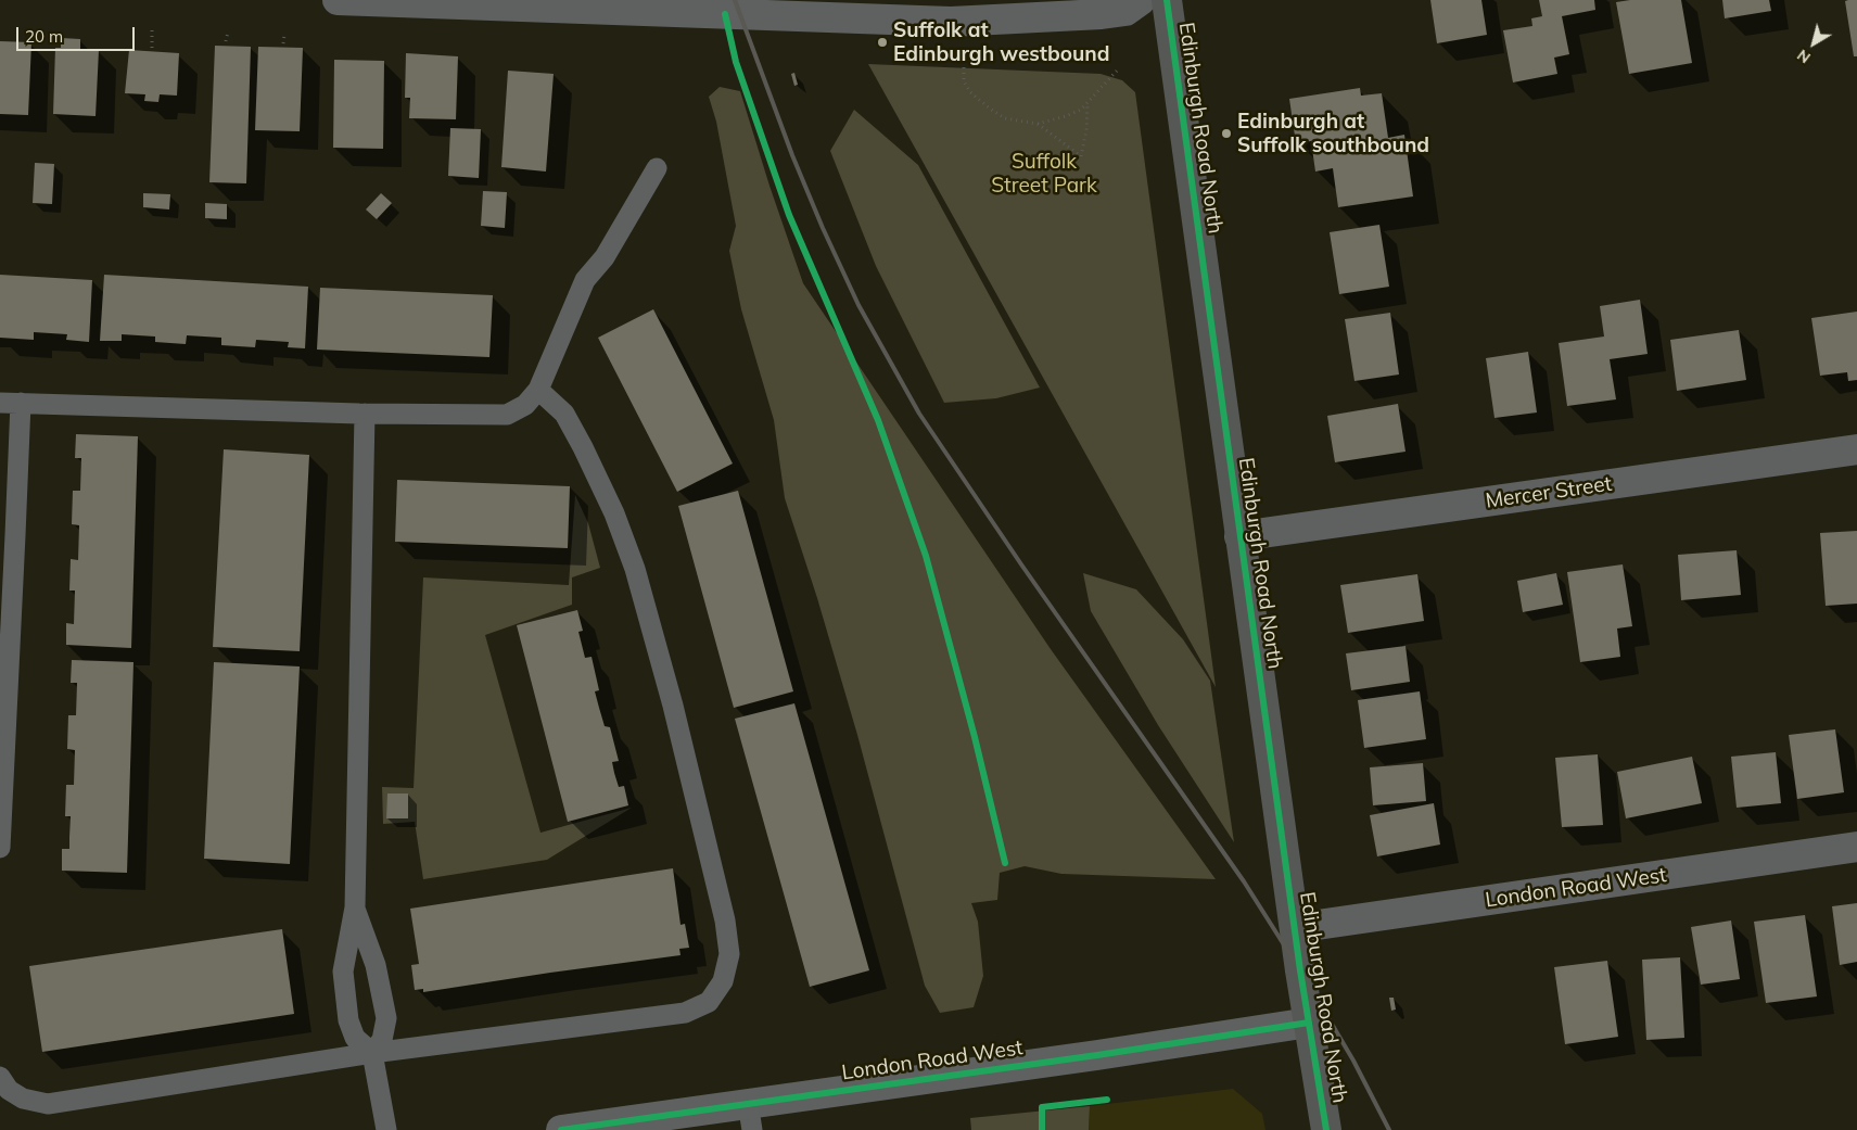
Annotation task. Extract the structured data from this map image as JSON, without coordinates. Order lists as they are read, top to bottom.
{
  "streets": {
    "main road": ["Edinburgh Road North"],
    "street": ["Mercer Street", "London Road West"]
  },
  "crossings": [
    ["Edinburgh Road North", "Mercer Street"],
    ["Edinburgh Road North", "London Road West"]
  ],
  "parks": ["Suffolk Street Park"],
  "places": ["Suffolk at Edinburgh westbound", "Edinburgh at Suffolk southbound"],
  "scale_bar": "20 m",
  "north": "bottom left"
}
